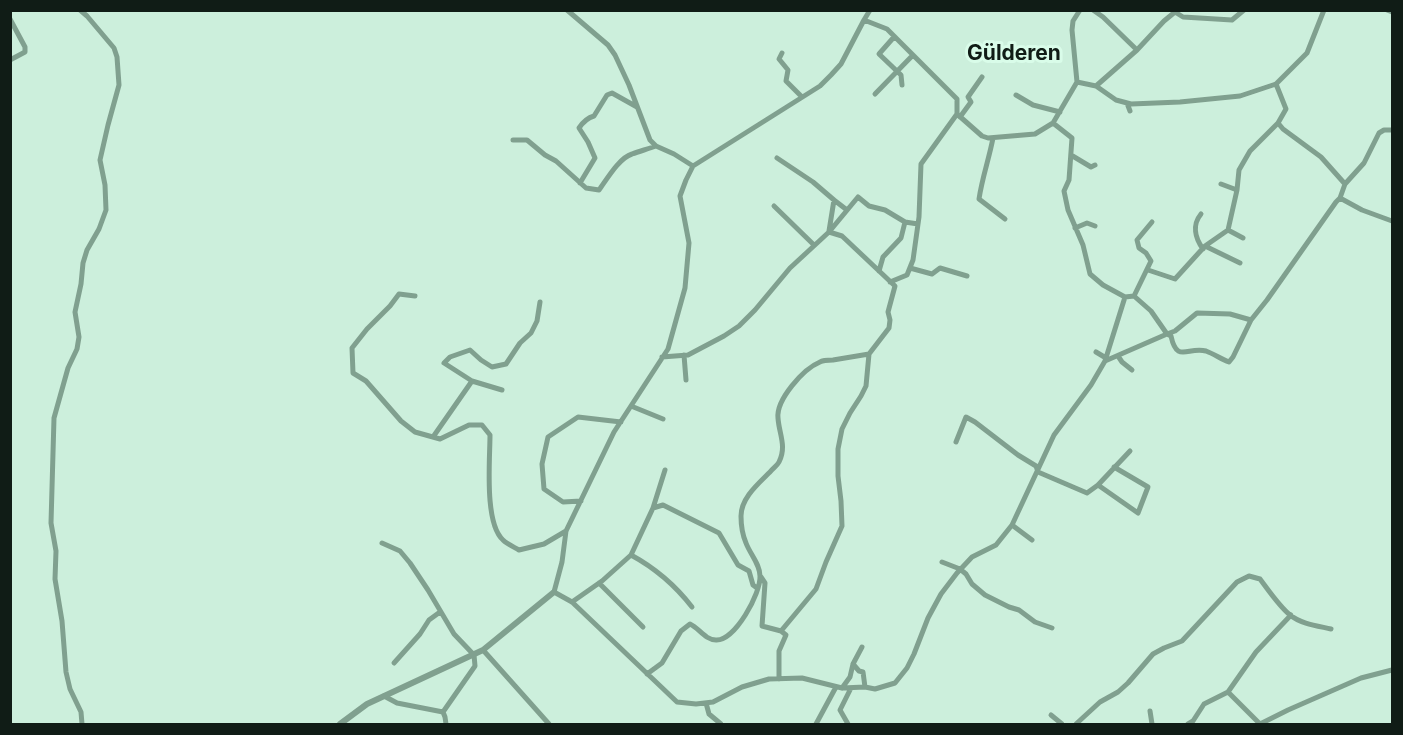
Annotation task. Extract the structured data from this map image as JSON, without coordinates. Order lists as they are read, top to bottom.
{
  "districts": ["Gülderen"]
}
